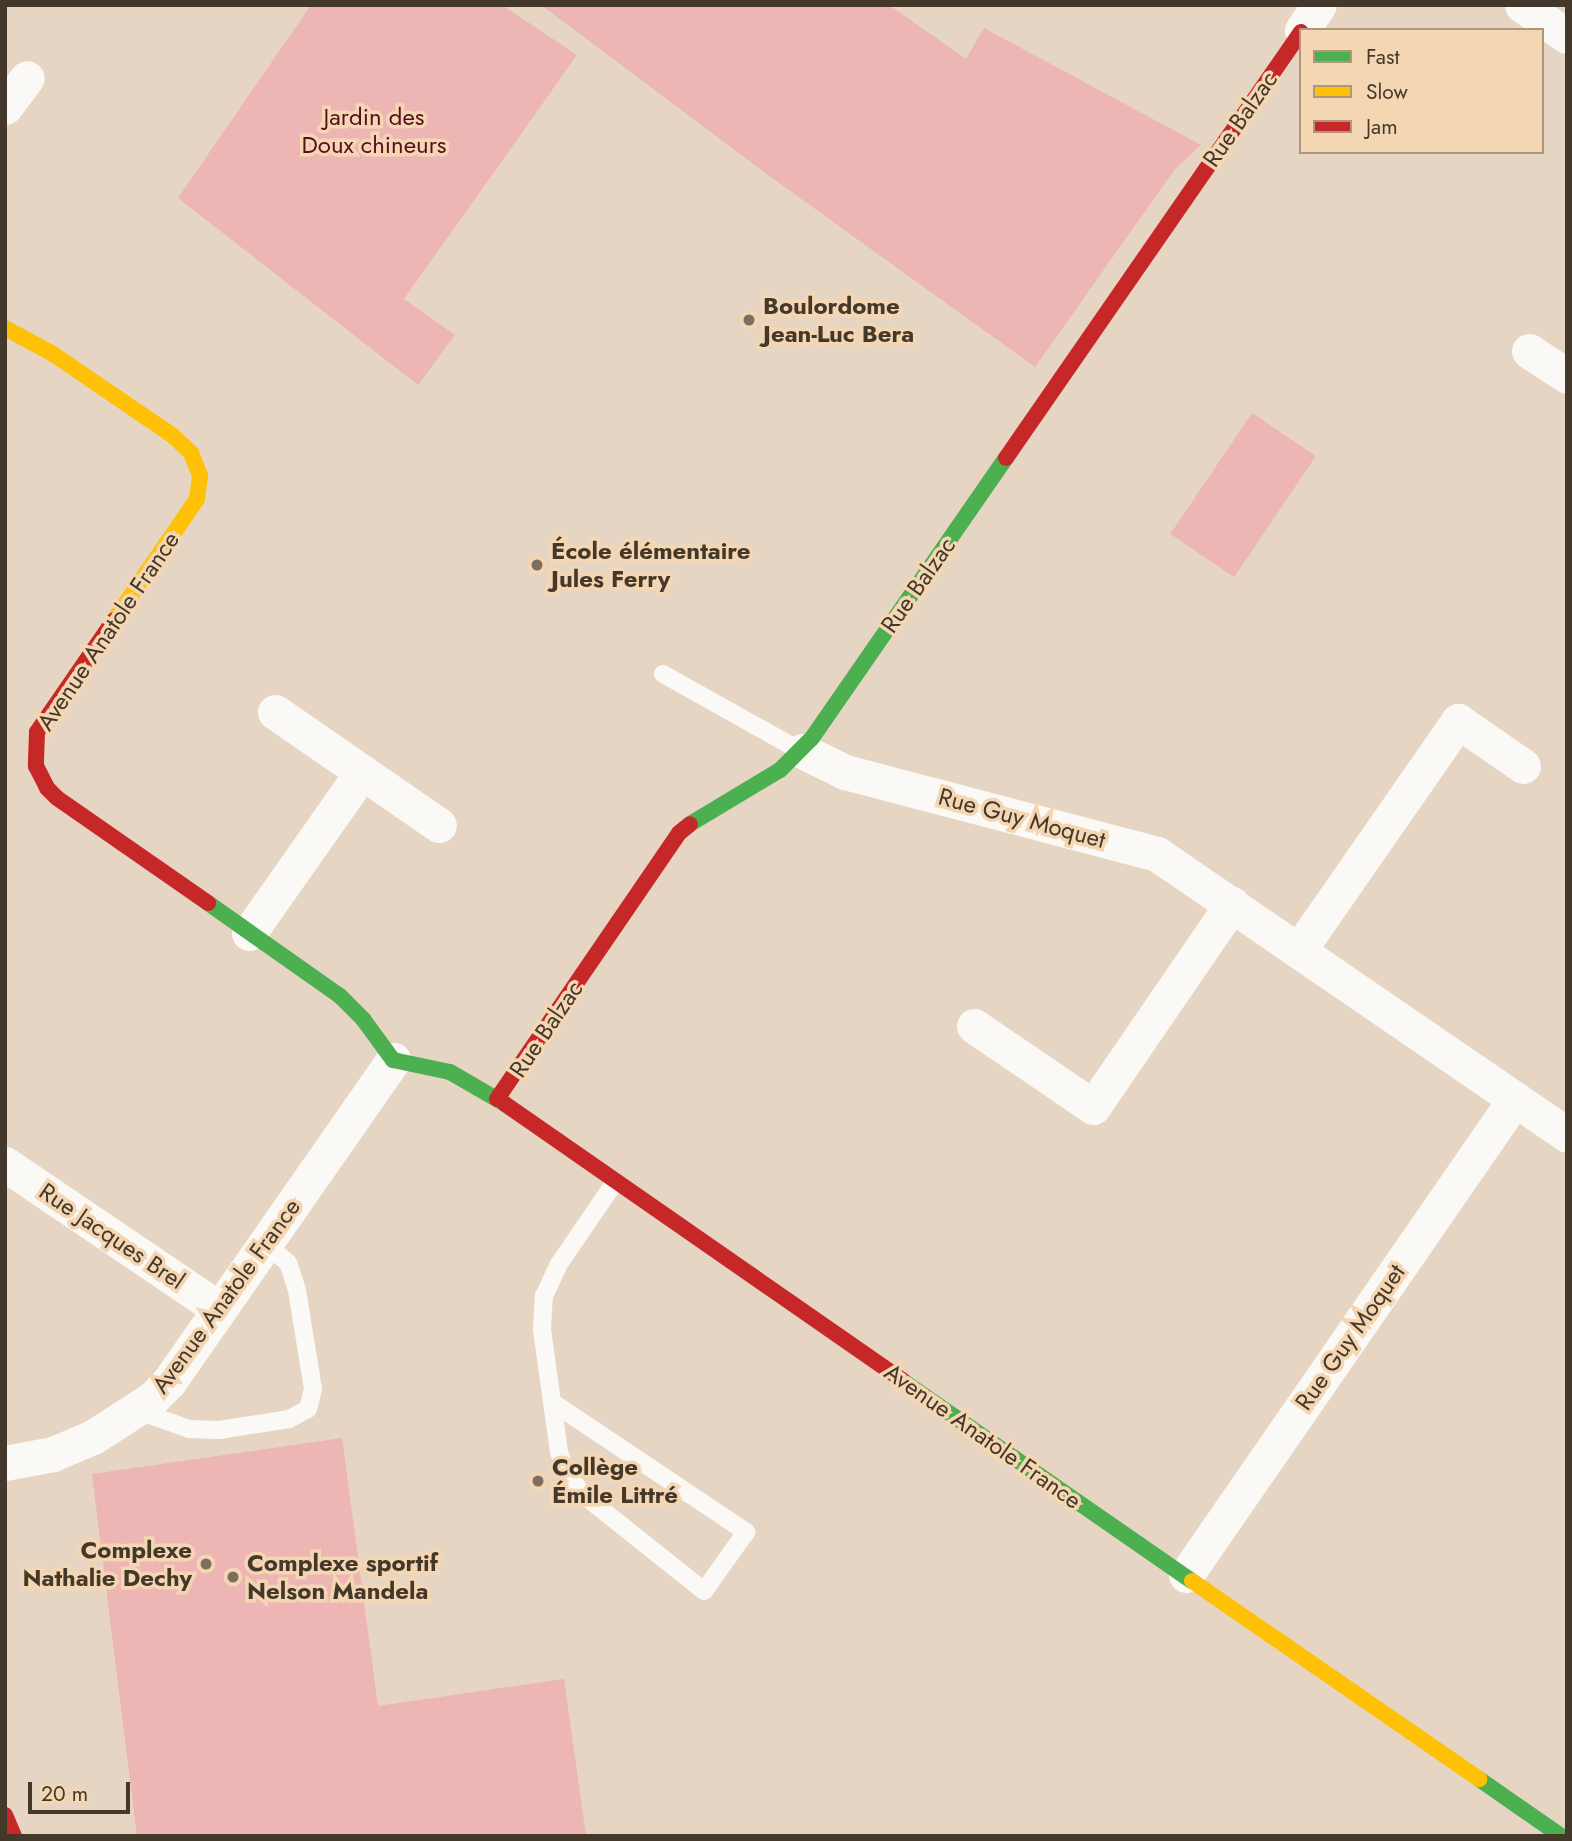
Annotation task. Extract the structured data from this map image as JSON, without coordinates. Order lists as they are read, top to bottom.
{
  "streets": {
    "street": [
      "Rue Balzac",
      "Avenue Anatole France",
      "Rue Guy Moquet",
      "Rue Jacques Brel"
    ]
  },
  "crossings": [
    ["Rue Balzac", "Avenue Anatole France"],
    ["Rue Balzac", "Rue Guy Moquet"],
    ["Avenue Anatole France", "Rue Guy Moquet"],
    ["Avenue Anatole France", "Rue Jacques Brel"]
  ],
  "parks": ["Jardin des Doux chineurs"],
  "places": [
    "Boulordome Jean-Luc Bera",
    "École élémentaire Jules Ferry",
    "Collège Émile Littré",
    "Complexe Nathalie Dechy",
    "Complexe sportif Nelson Mandela"
  ],
  "legend": ["Fast", "Slow", "Jam"],
  "scale_bar": "20 m"
}
